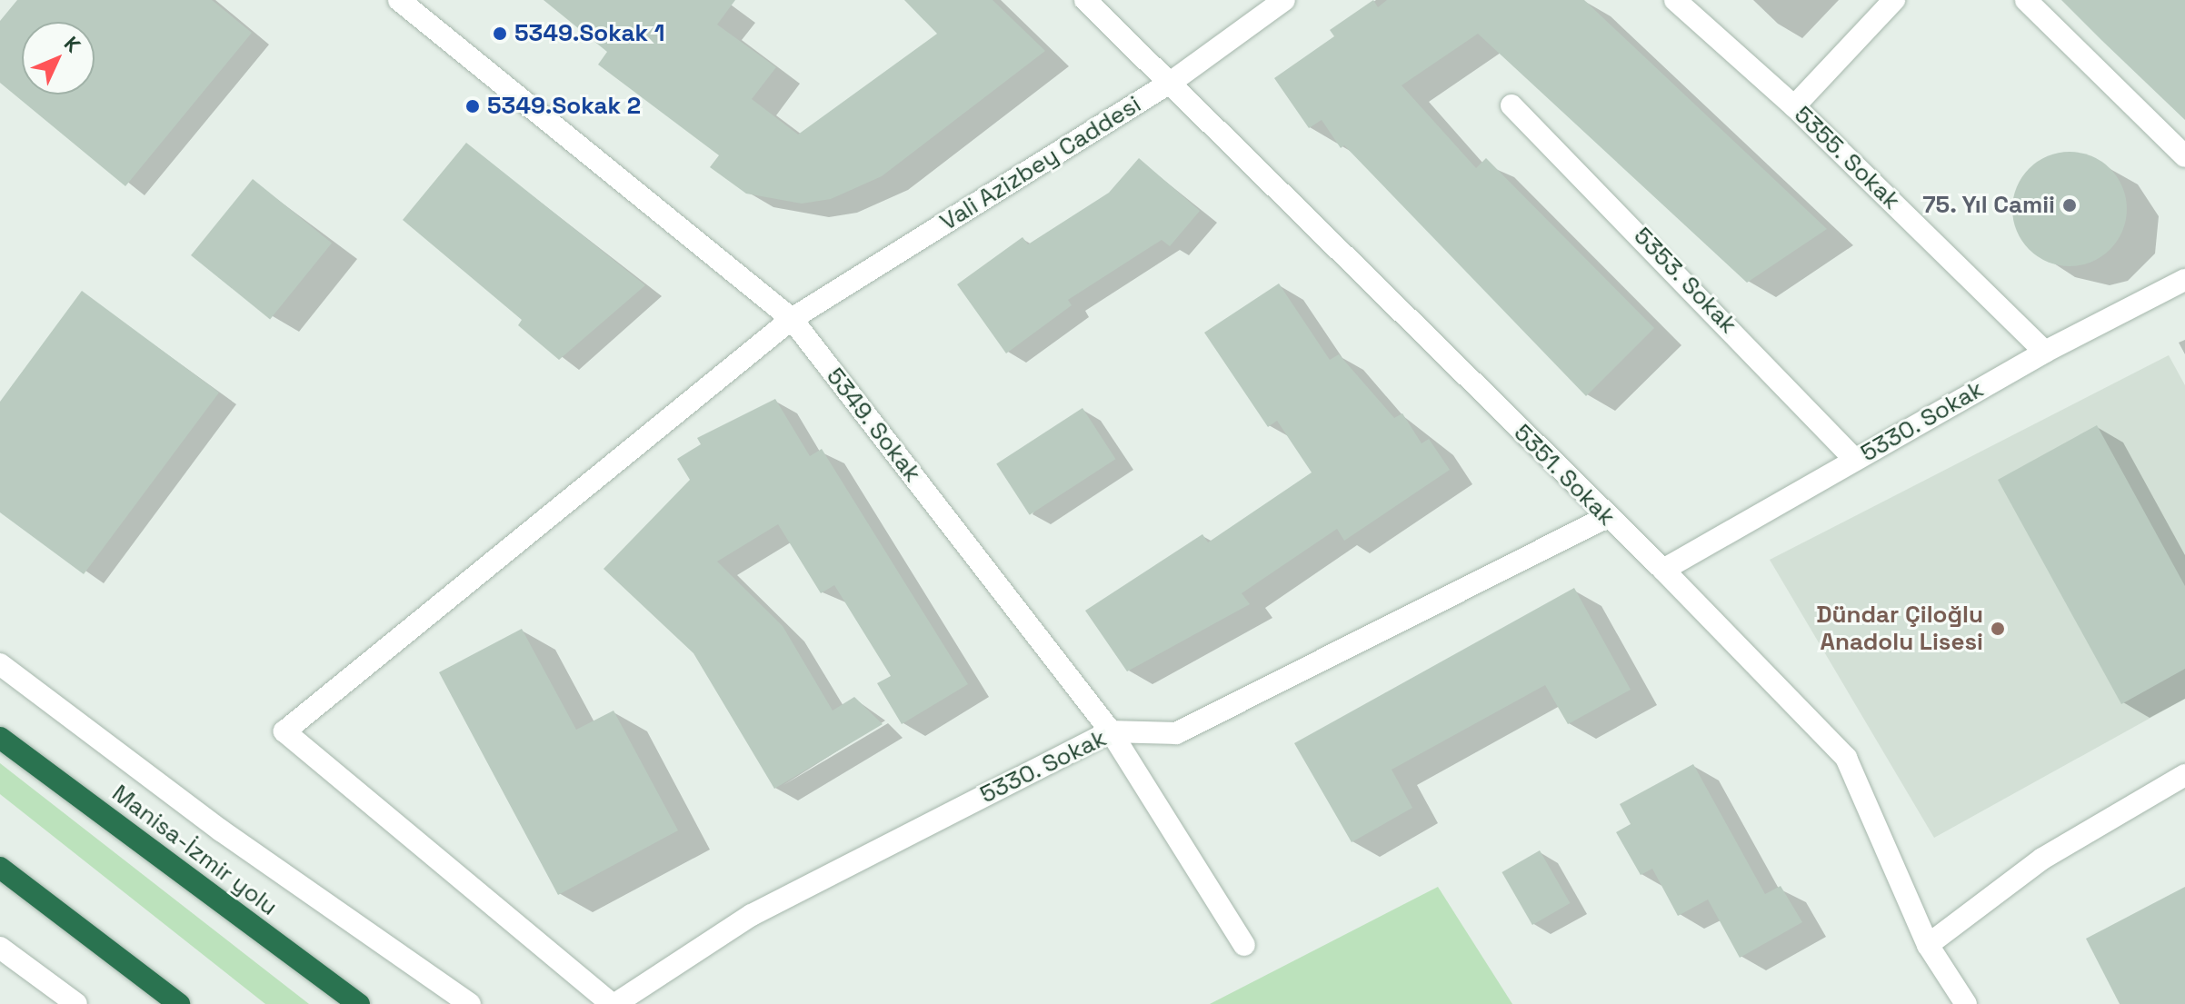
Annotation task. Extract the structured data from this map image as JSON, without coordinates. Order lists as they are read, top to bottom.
{
  "streets": {
    "highway": ["Manisa-İzmir yolu"],
    "street": [
      "5355. Sokak",
      "Vali Azizbey Caddesi",
      "5353. Sokak",
      "5330. Sokak",
      "5349. Sokak",
      "5351. Sokak"
    ]
  },
  "crossings": [
    ["5355. Sokak", "5330. Sokak"],
    ["Vali Azizbey Caddesi", "5330. Sokak"],
    ["Vali Azizbey Caddesi", "5349. Sokak"],
    ["Vali Azizbey Caddesi", "5351. Sokak"],
    ["5353. Sokak", "5330. Sokak"],
    ["5330. Sokak", "5349. Sokak"],
    ["5330. Sokak", "5351. Sokak"]
  ],
  "places": [
    "5349.Sokak 1",
    "5349.Sokak 2",
    "75. Yıl Camii",
    "Dündar Çiloğlu Anadolu Lisesi"
  ],
  "north": "top right"
}
